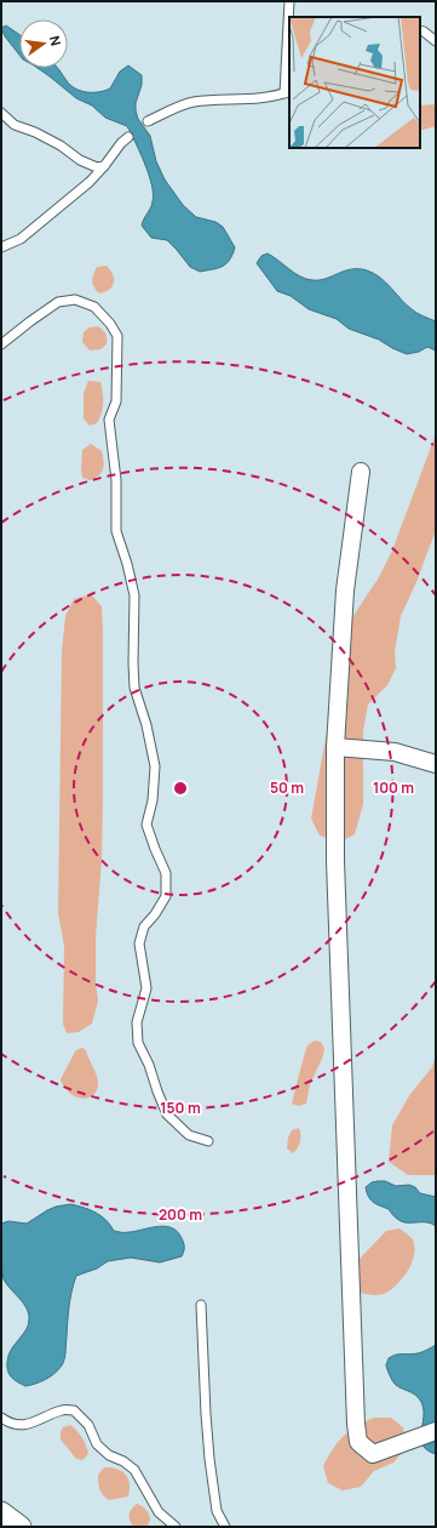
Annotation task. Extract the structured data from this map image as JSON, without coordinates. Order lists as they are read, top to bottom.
{
  "north": "right",
  "rings": [
    "50 m",
    "100 m",
    "150 m",
    "200 m"
  ]
}
